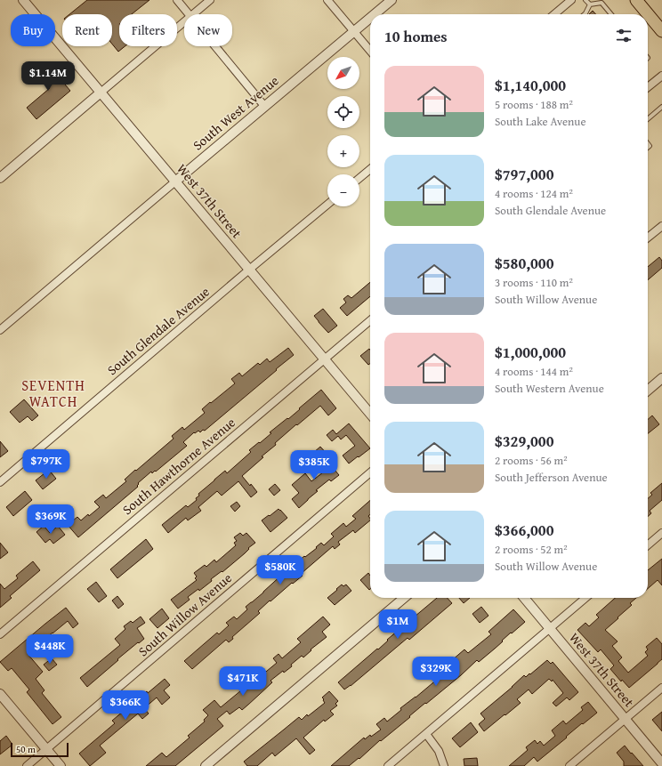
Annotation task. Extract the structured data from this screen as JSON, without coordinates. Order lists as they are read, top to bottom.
{
  "streets": {
    "street": [
      "South West Avenue",
      "West 37th Street",
      "South Glendale Avenue",
      "South Hawthorne Avenue",
      "South Willow Avenue"
    ]
  },
  "crossings": [
    ["South West Avenue", "West 37th Street"],
    ["West 37th Street", "South Glendale Avenue"],
    ["West 37th Street", "South Hawthorne Avenue"]
  ],
  "districts": ["SEVENTH WATCH"],
  "scale_bar": "50 m",
  "north": "bottom left",
  "page": {
    "chip": [
      "Buy",
      "Rent",
      "Filters",
      "New"
    ],
    "heading": "10 homes",
    "map_buttons": ["+", "−"],
    "list": [
      {
        "name": "$1,140,000",
        "note": "5 rooms · 188 m² · South Lake Avenue"
      },
      {
        "name": "$797,000",
        "note": "4 rooms · 124 m² · South Glendale Avenue"
      },
      {
        "name": "$580,000",
        "note": "3 rooms · 110 m² · South Willow Avenue"
      },
      {
        "name": "$1,000,000",
        "note": "4 rooms · 144 m² · South Western Avenue"
      },
      {
        "name": "$329,000",
        "note": "2 rooms · 56 m² · South Jefferson Avenue"
      },
      {
        "name": "$366,000",
        "note": "2 rooms · 52 m² · South Willow Avenue"
      }
    ],
    "price": [
      "$1.14M",
      "$797K",
      "$385K",
      "$369K",
      "$580K",
      "$1M",
      "$448K",
      "$329K",
      "$471K",
      "$366K"
    ],
    "scale": "50 m"
  }
}
